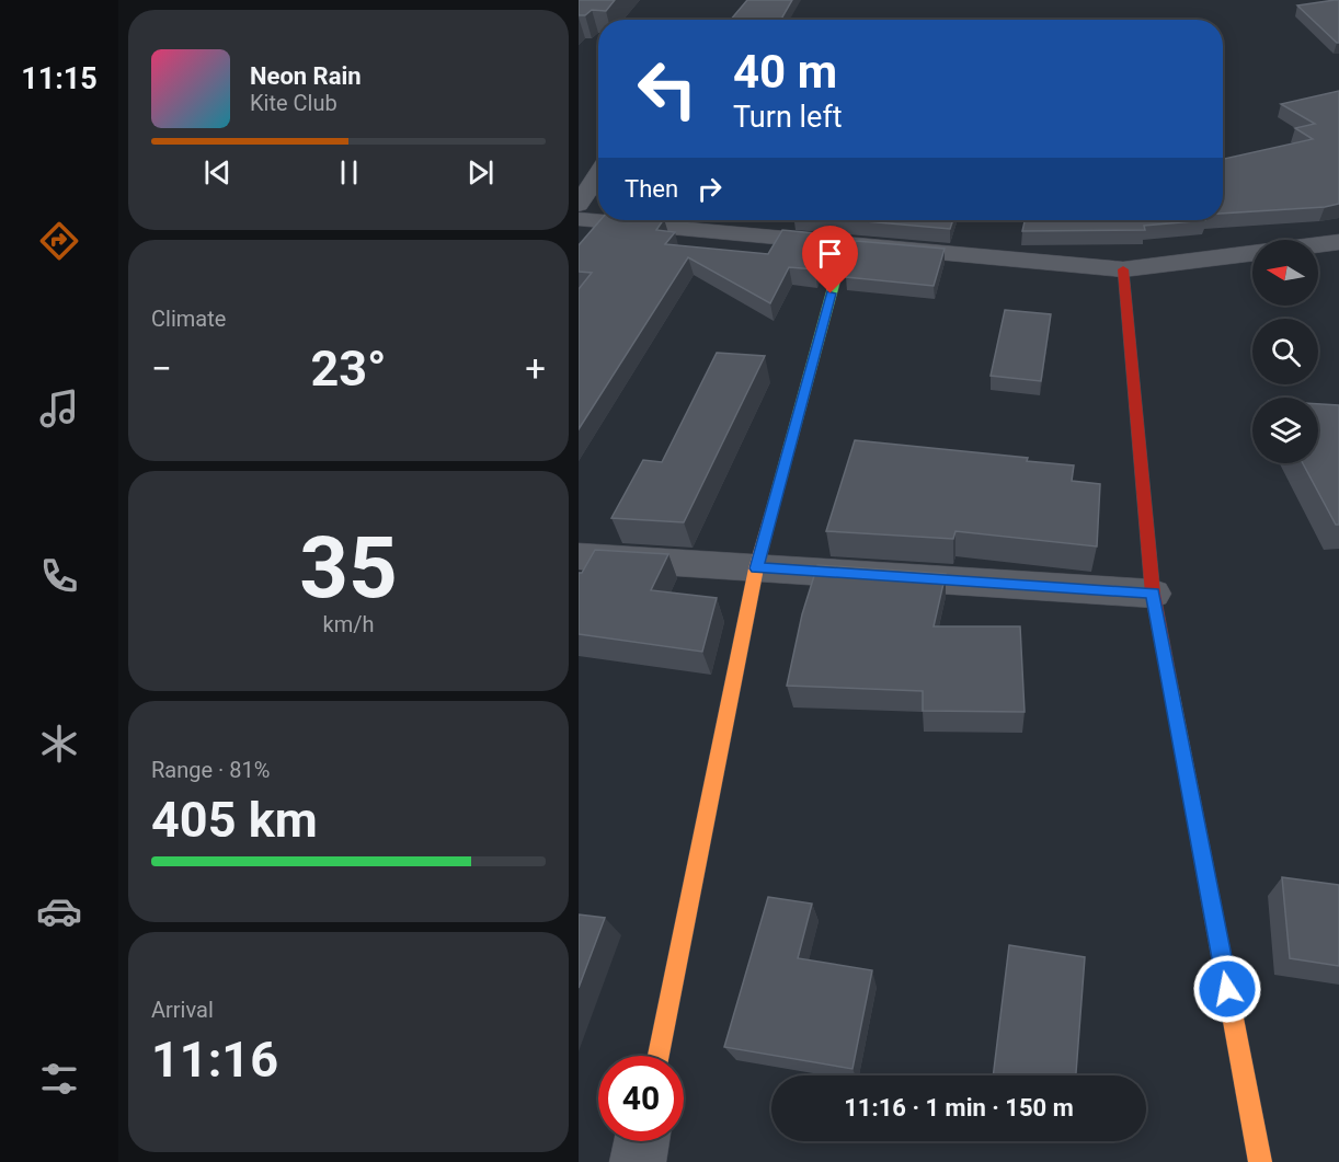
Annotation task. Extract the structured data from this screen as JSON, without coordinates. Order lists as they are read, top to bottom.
{
  "north": "left",
  "page": {
    "tabs": "11:15",
    "turn": ["40 m", "Turn left"],
    "song": ["Neon Rain", "Kite Club"],
    "then": "Then",
    "tile": [
      "Climate",
      ["35", "km/h"],
      ["Range · 81%", "405 km"],
      ["Arrival", "11:16"]
    ],
    "heat": ["−", "23°", "+"],
    "limit": "40",
    "trip": "11:16 · 1 min · 150 m"
  }
}
